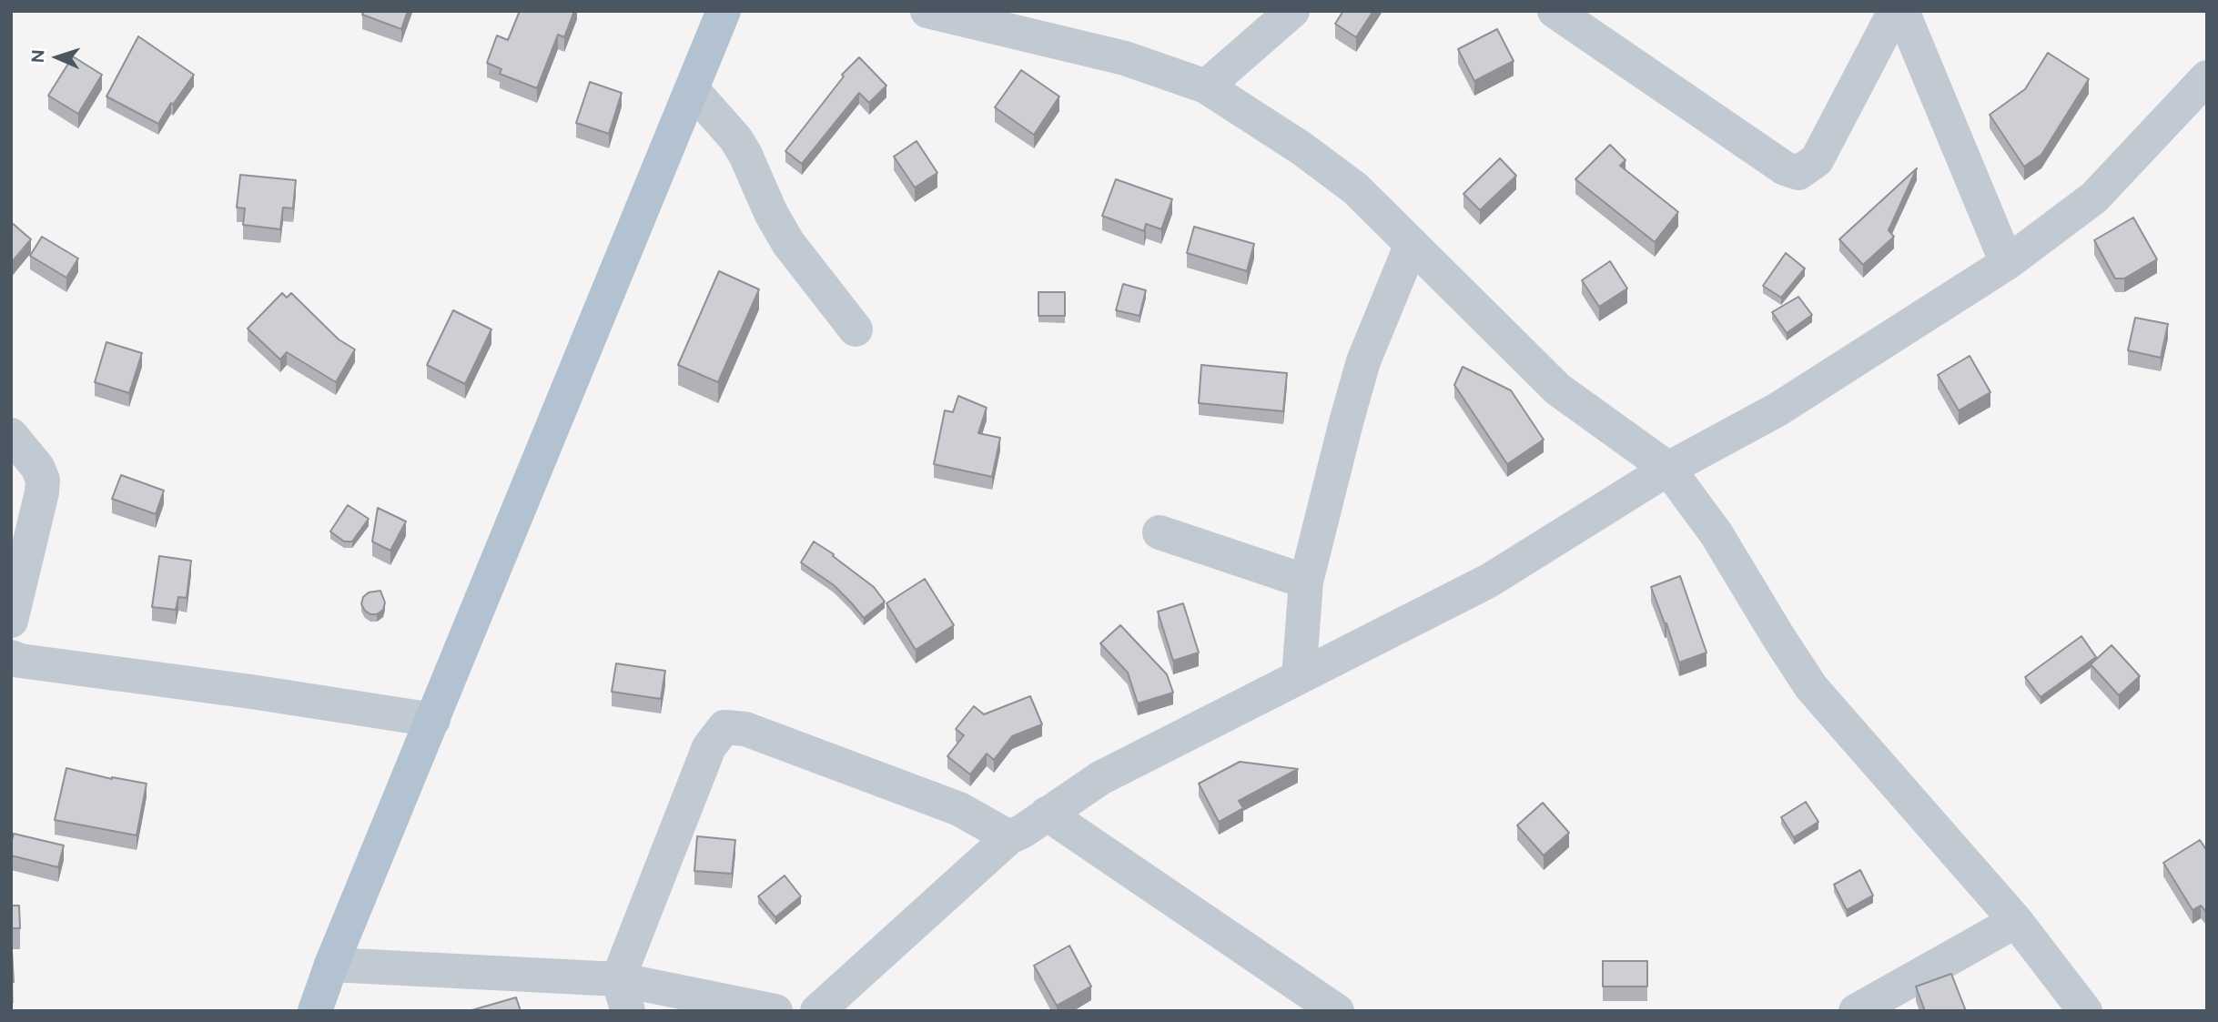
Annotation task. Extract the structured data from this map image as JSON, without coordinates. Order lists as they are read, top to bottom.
{
  "north": "left"
}
